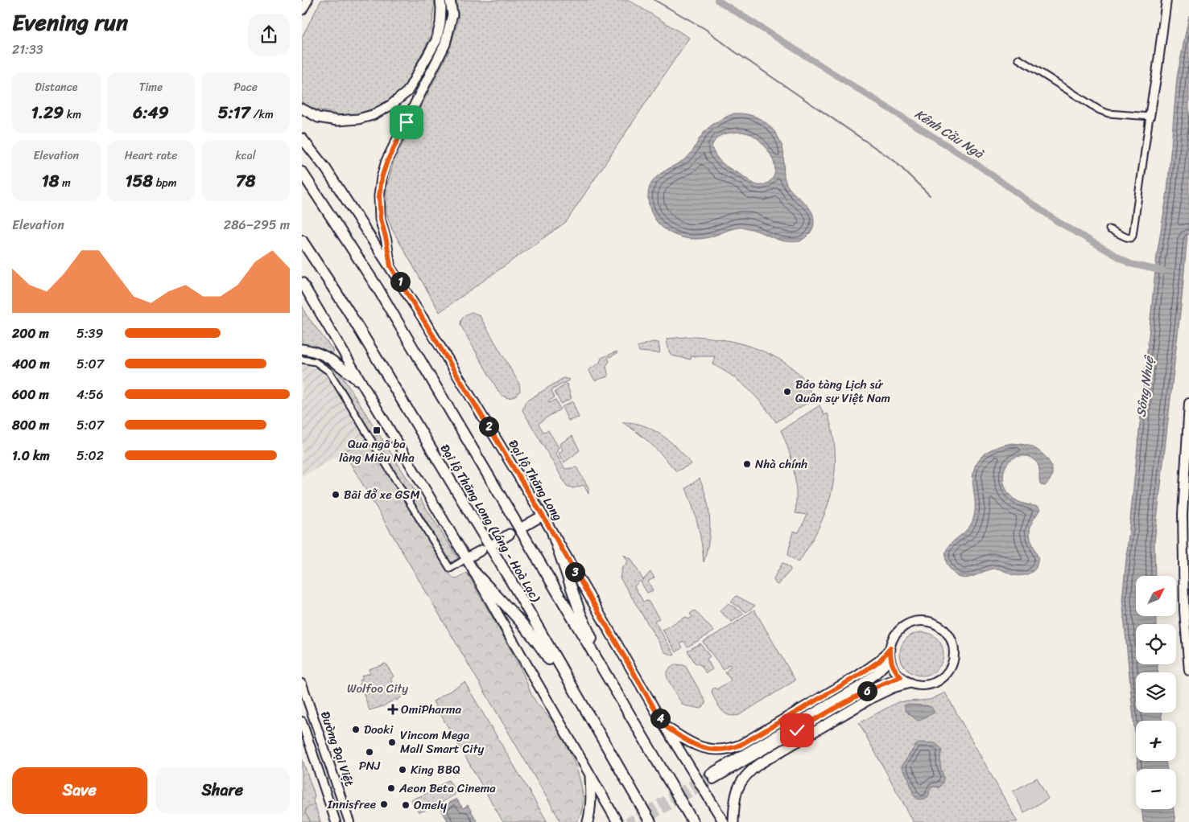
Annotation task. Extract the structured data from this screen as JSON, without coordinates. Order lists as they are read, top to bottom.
{
  "streets": {
    "highway": ["Đại lộ Thăng Long (Láng - Hoà Lạc)"],
    "main road": ["Đại lộ Thăng Long"],
    "street": ["Đường Đại Việt"]
  },
  "water": ["Kênh Cầu Ngà", "Sông Nhuệ"],
  "parks": ["Wolfoo City"],
  "places": {
    "other": [
      "Bảo tàng Lịch sử Quân sự Việt Nam",
      "Nhà chính",
      "Bãi đỗ xe GSM",
      "Dooki",
      "Vincom Mega Mall Smart City",
      "PNJ",
      "King BBQ",
      "Aeon Beta Cinema",
      "Innisfree",
      "Omely"
    ],
    "transit": ["Qua ngã ba làng Miêu Nha"],
    "health": ["OmiPharma"]
  },
  "north": "top right",
  "page": {
    "heading": ["Evening run", "21:33"],
    "stats": [
      ["Distance", "1.29 km"],
      ["Time", "6:49"],
      ["Pace", "5:17 /km"],
      ["Elevation", "18 m"],
      ["Heart rate", "158 bpm"],
      ["kcal", "78"]
    ],
    "chart": ["Elevation", "286–295 m"],
    "pins": [
      "1",
      "2",
      "3",
      "6",
      "4"
    ],
    "list": [
      {
        "name": "200 m",
        "note": "5:39"
      },
      {
        "name": "400 m",
        "note": "5:07"
      },
      {
        "name": "600 m",
        "note": "4:56"
      },
      {
        "name": "800 m",
        "note": "5:07"
      },
      {
        "name": "1.0 km",
        "note": "5:02"
      }
    ],
    "map_buttons": ["+", "−"],
    "buttons": ["Save", "Share"]
  }
}
